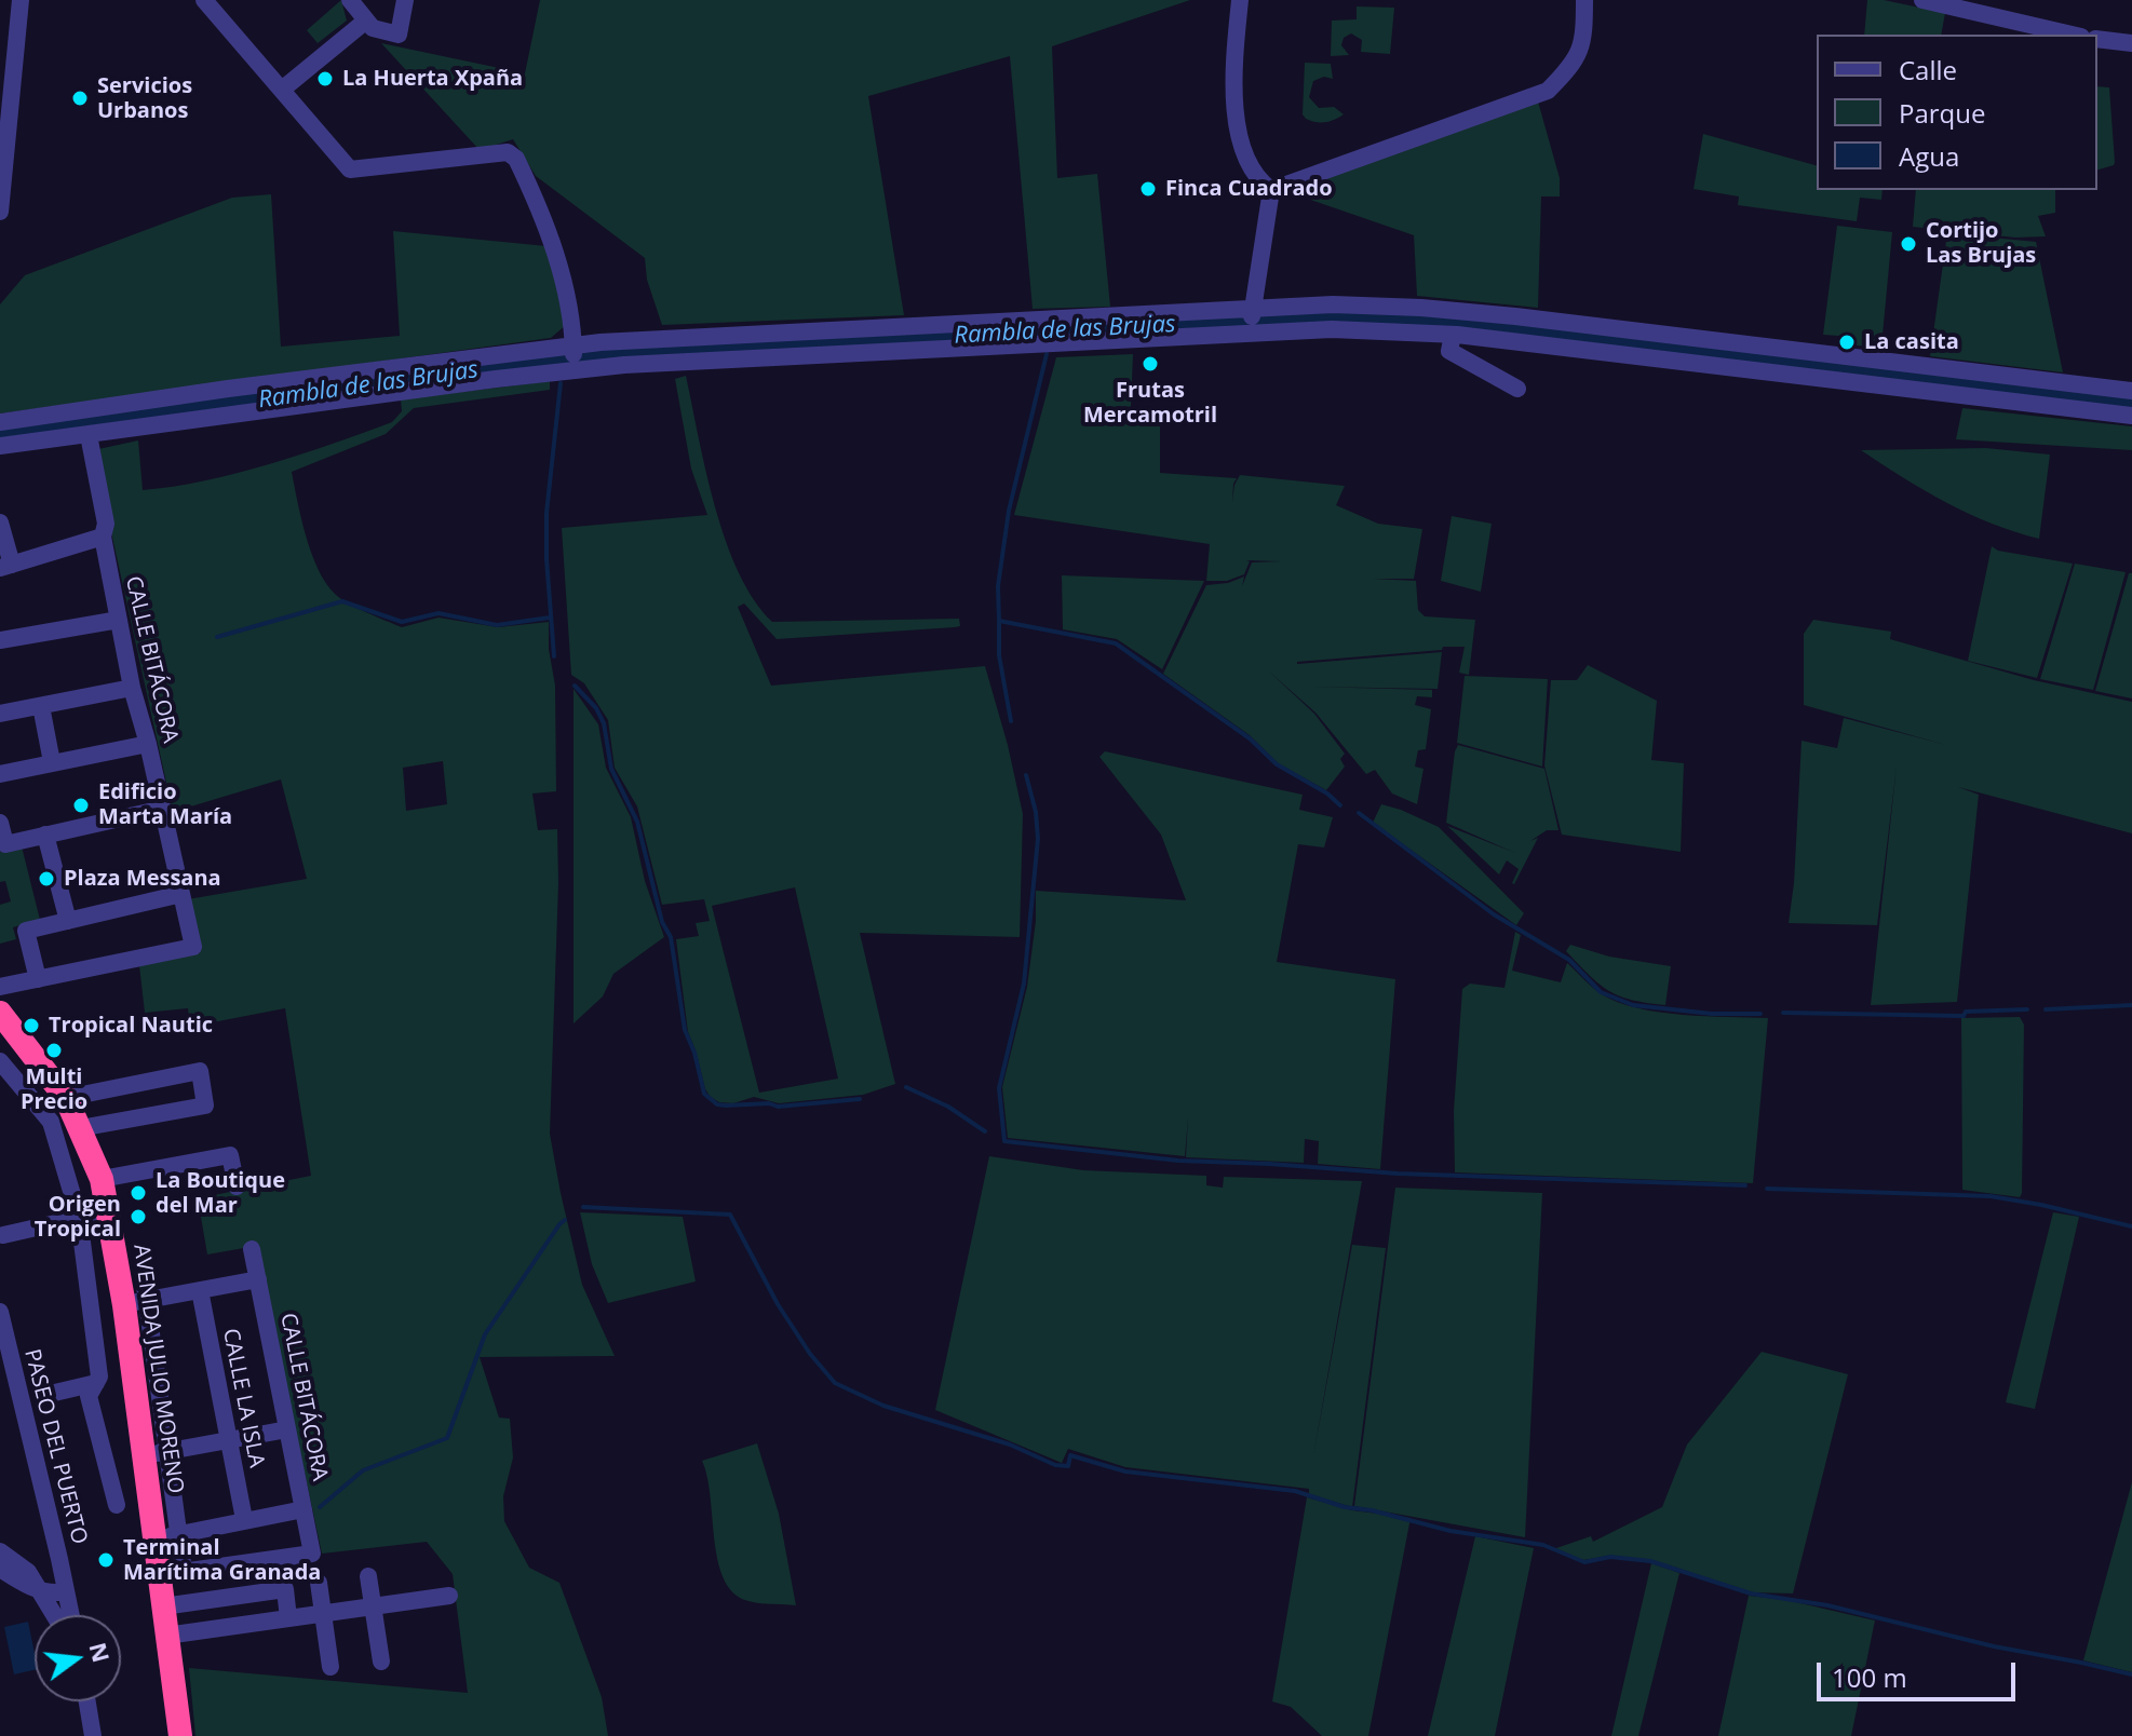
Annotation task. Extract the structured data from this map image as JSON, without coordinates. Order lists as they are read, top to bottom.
{
  "streets": {
    "highway": ["AVENIDA JULIO MORENO"],
    "street": ["CALLE BITÁCORA", "CALLE LA ISLA", "PASEO DEL PUERTO"]
  },
  "water": ["Rambla de las Brujas"],
  "places": [
    "La Huerta Xpaña",
    "Servicios Urbanos",
    "Finca Cuadrado",
    "Cortijo Las Brujas",
    "La casita",
    "Frutas Mercamotril",
    "Edificio Marta María",
    "Plaza Messana",
    "Tropical Nautic",
    "Multi Precio",
    "La Boutique del Mar",
    "Origen Tropical",
    "Terminal Marítima Granada"
  ],
  "legend": ["Calle", "Parque", "Agua"],
  "scale_bar": "100 m",
  "north": "right"
}
